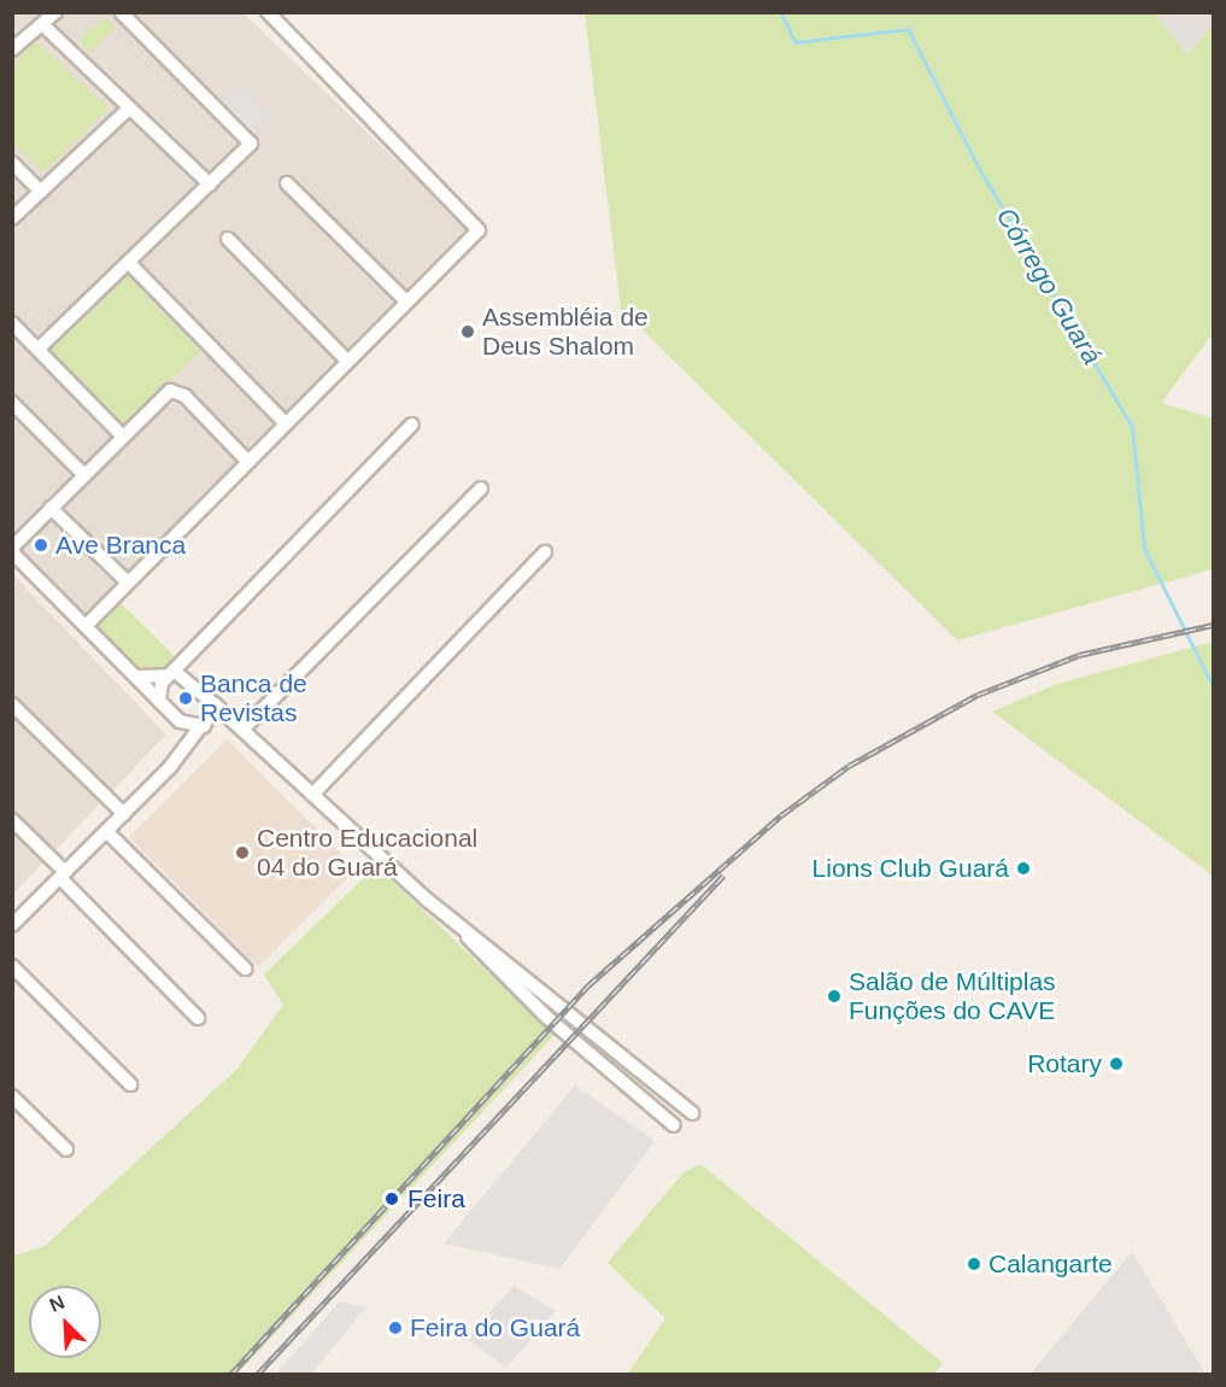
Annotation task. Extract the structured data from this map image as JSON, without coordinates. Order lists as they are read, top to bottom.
{
  "water": ["Córrego Guará"],
  "places": [
    "Assembléia de Deus Shalom",
    "Ave Branca",
    "Banca de Revistas",
    "Centro Educacional 04 do Guará",
    "Lions Club Guará",
    "Salão de Múltiplas Funções do CAVE",
    "Rotary",
    "Feira",
    "Calangarte",
    "Feira do Guará"
  ],
  "north": "top left"
}
